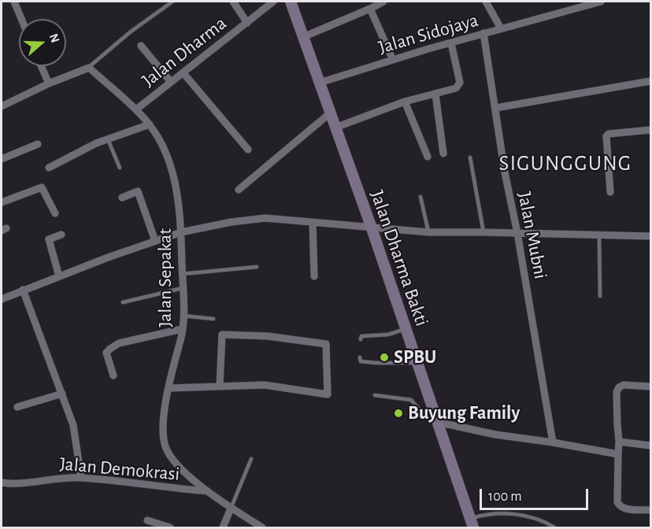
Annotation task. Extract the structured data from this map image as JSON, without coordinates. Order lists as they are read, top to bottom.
{
  "streets": {
    "main road": ["Jalan Dharma Bakti"],
    "street": [
      "Jalan Sidojaya",
      "Jalan Dharma",
      "Jalan Mubni",
      "Jalan Sepakat",
      "Jalan Demokrasi"
    ]
  },
  "crossings": [
    ["Jalan Sidojaya", "Jalan Mubni"],
    ["Jalan Sidojaya", "Jalan Dharma Bakti"],
    ["Jalan Dharma", "Jalan Sepakat"],
    ["Jalan Sepakat", "Jalan Demokrasi"]
  ],
  "districts": ["SIGUNGGUNG"],
  "places": ["SPBU", "Buyung Family"],
  "scale_bar": "100 m",
  "north": "right"
}
